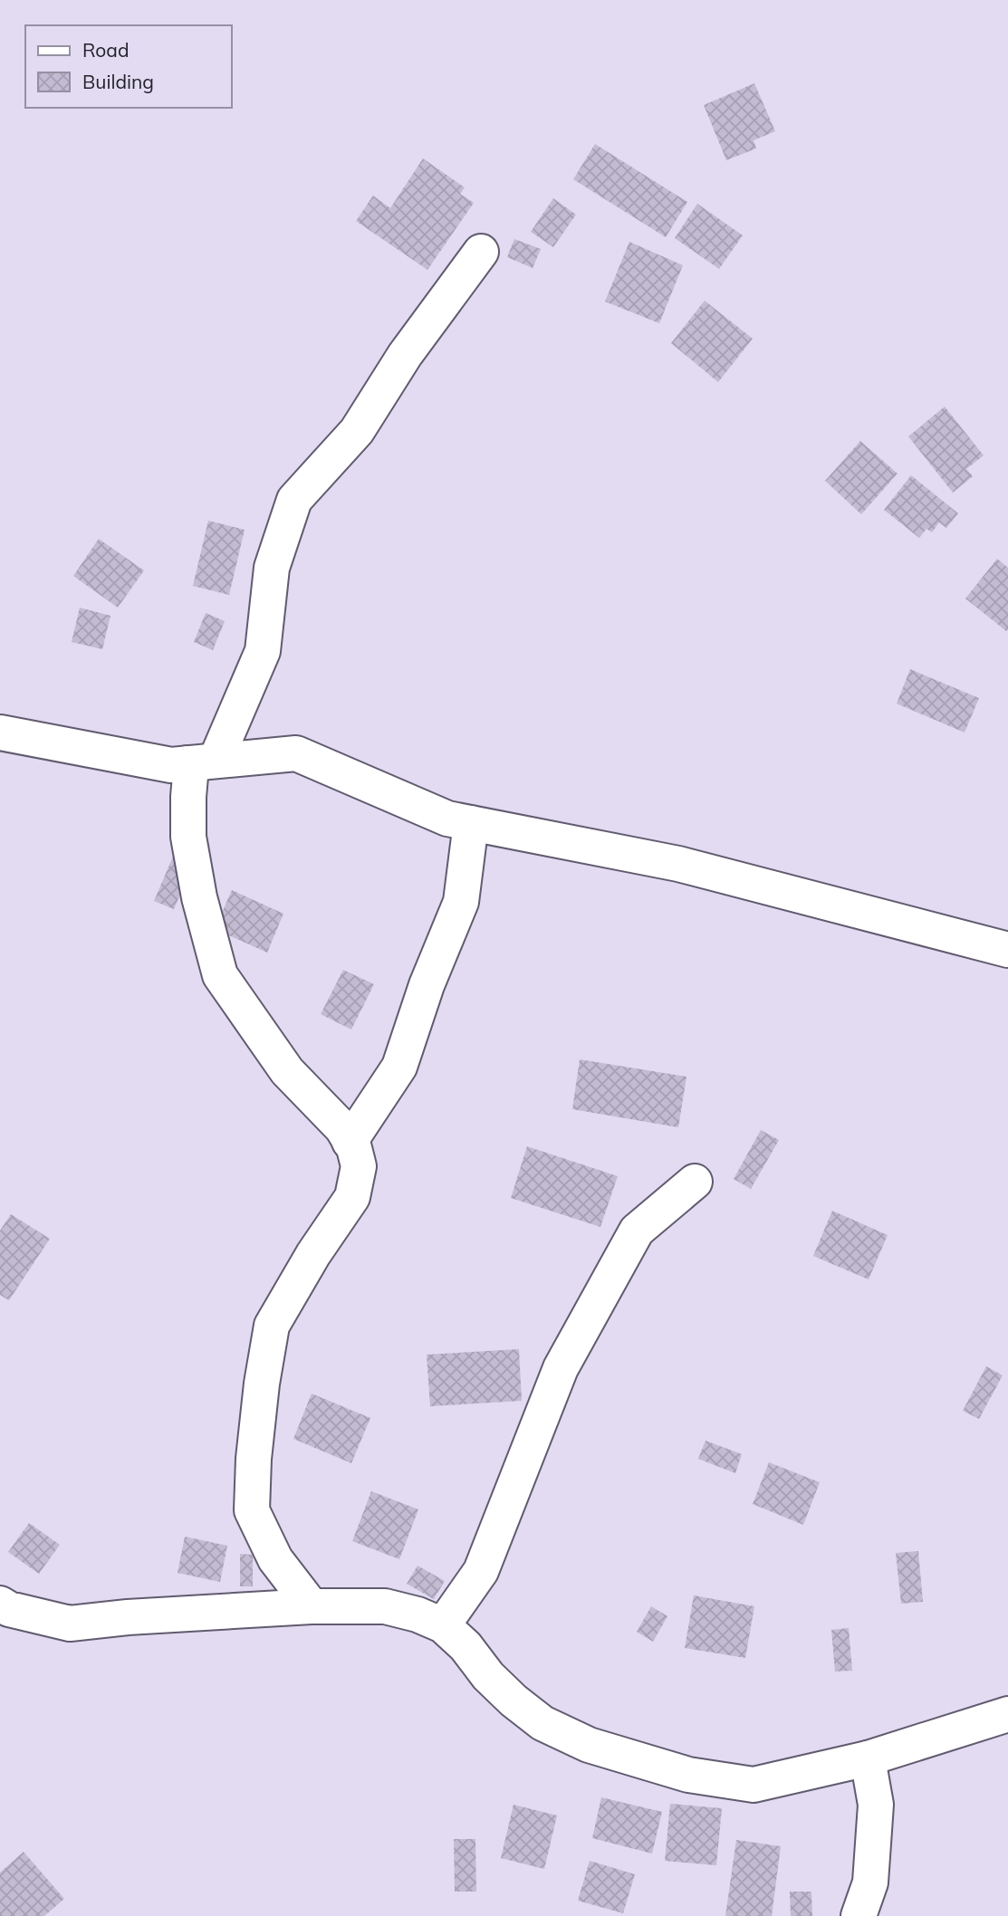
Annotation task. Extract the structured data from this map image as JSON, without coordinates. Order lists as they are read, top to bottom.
{
  "legend": ["Road", "Building"]
}
